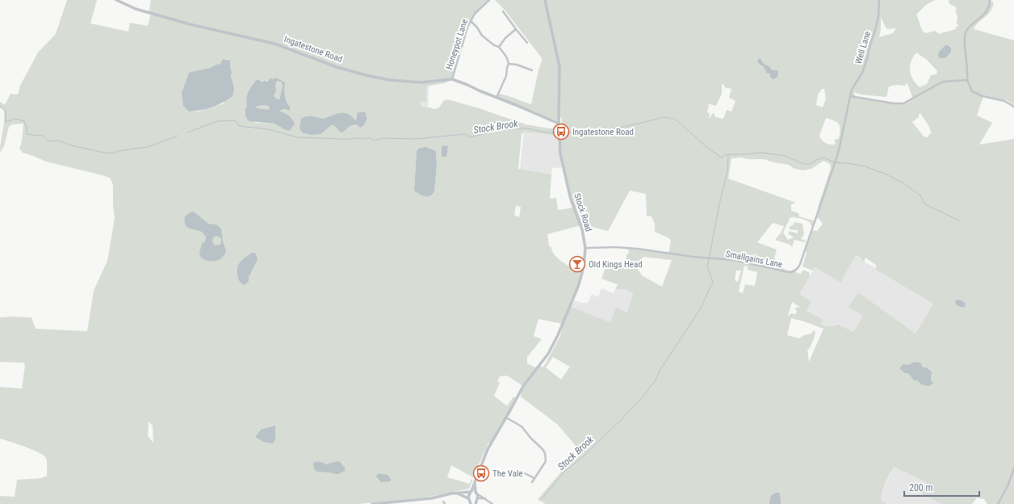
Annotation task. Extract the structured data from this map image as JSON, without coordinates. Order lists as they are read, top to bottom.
{
  "streets": {
    "street": [
      "Honeypot Lane",
      "Well Lane",
      "Ingatestone Road",
      "Stock Road",
      "Smallgains Lane"
    ]
  },
  "crossings": [
    ["Honeypot Lane", "Ingatestone Road"],
    ["Well Lane", "Smallgains Lane"],
    ["Ingatestone Road", "Stock Road"],
    ["Stock Road", "Smallgains Lane"]
  ],
  "water": ["Stock Brook"],
  "places": {
    "bus stop": ["Ingatestone Road", "The Vale"],
    "bar": ["Old Kings Head"]
  },
  "scale_bar": "200 m"
}
